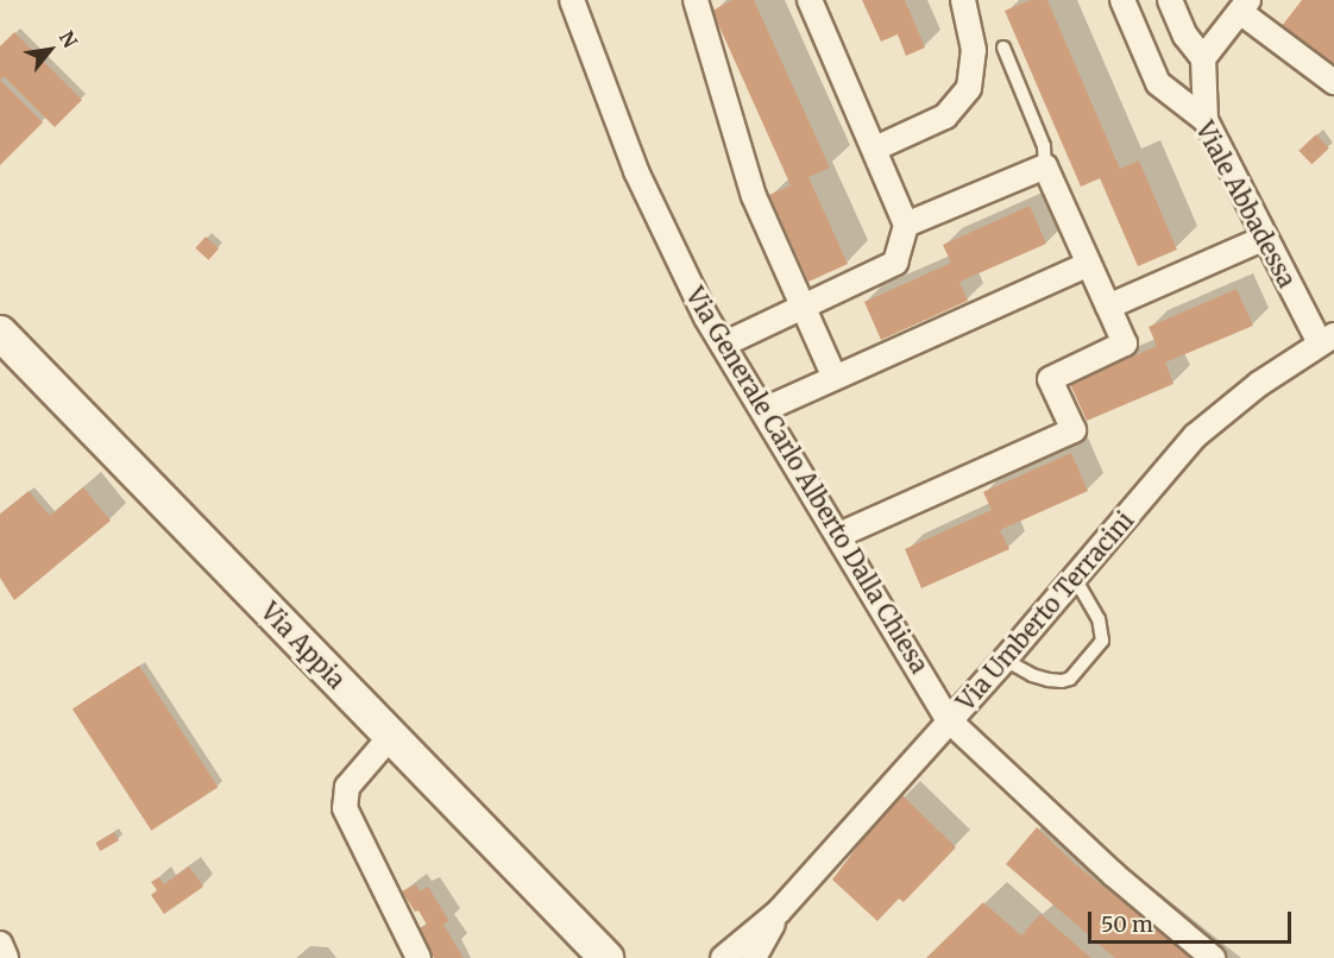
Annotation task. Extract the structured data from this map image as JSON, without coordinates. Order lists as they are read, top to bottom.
{
  "streets": {
    "main road": ["Via Appia"],
    "street": ["Viale Abbadessa", "Via Generale Carlo Alberto Dalla Chiesa", "Via Umberto Terracini"]
  },
  "crossings": [
    ["Viale Abbadessa", "Via Umberto Terracini"],
    ["Via Generale Carlo Alberto Dalla Chiesa", "Via Umberto Terracini"]
  ],
  "scale_bar": "50 m",
  "north": "top right"
}
